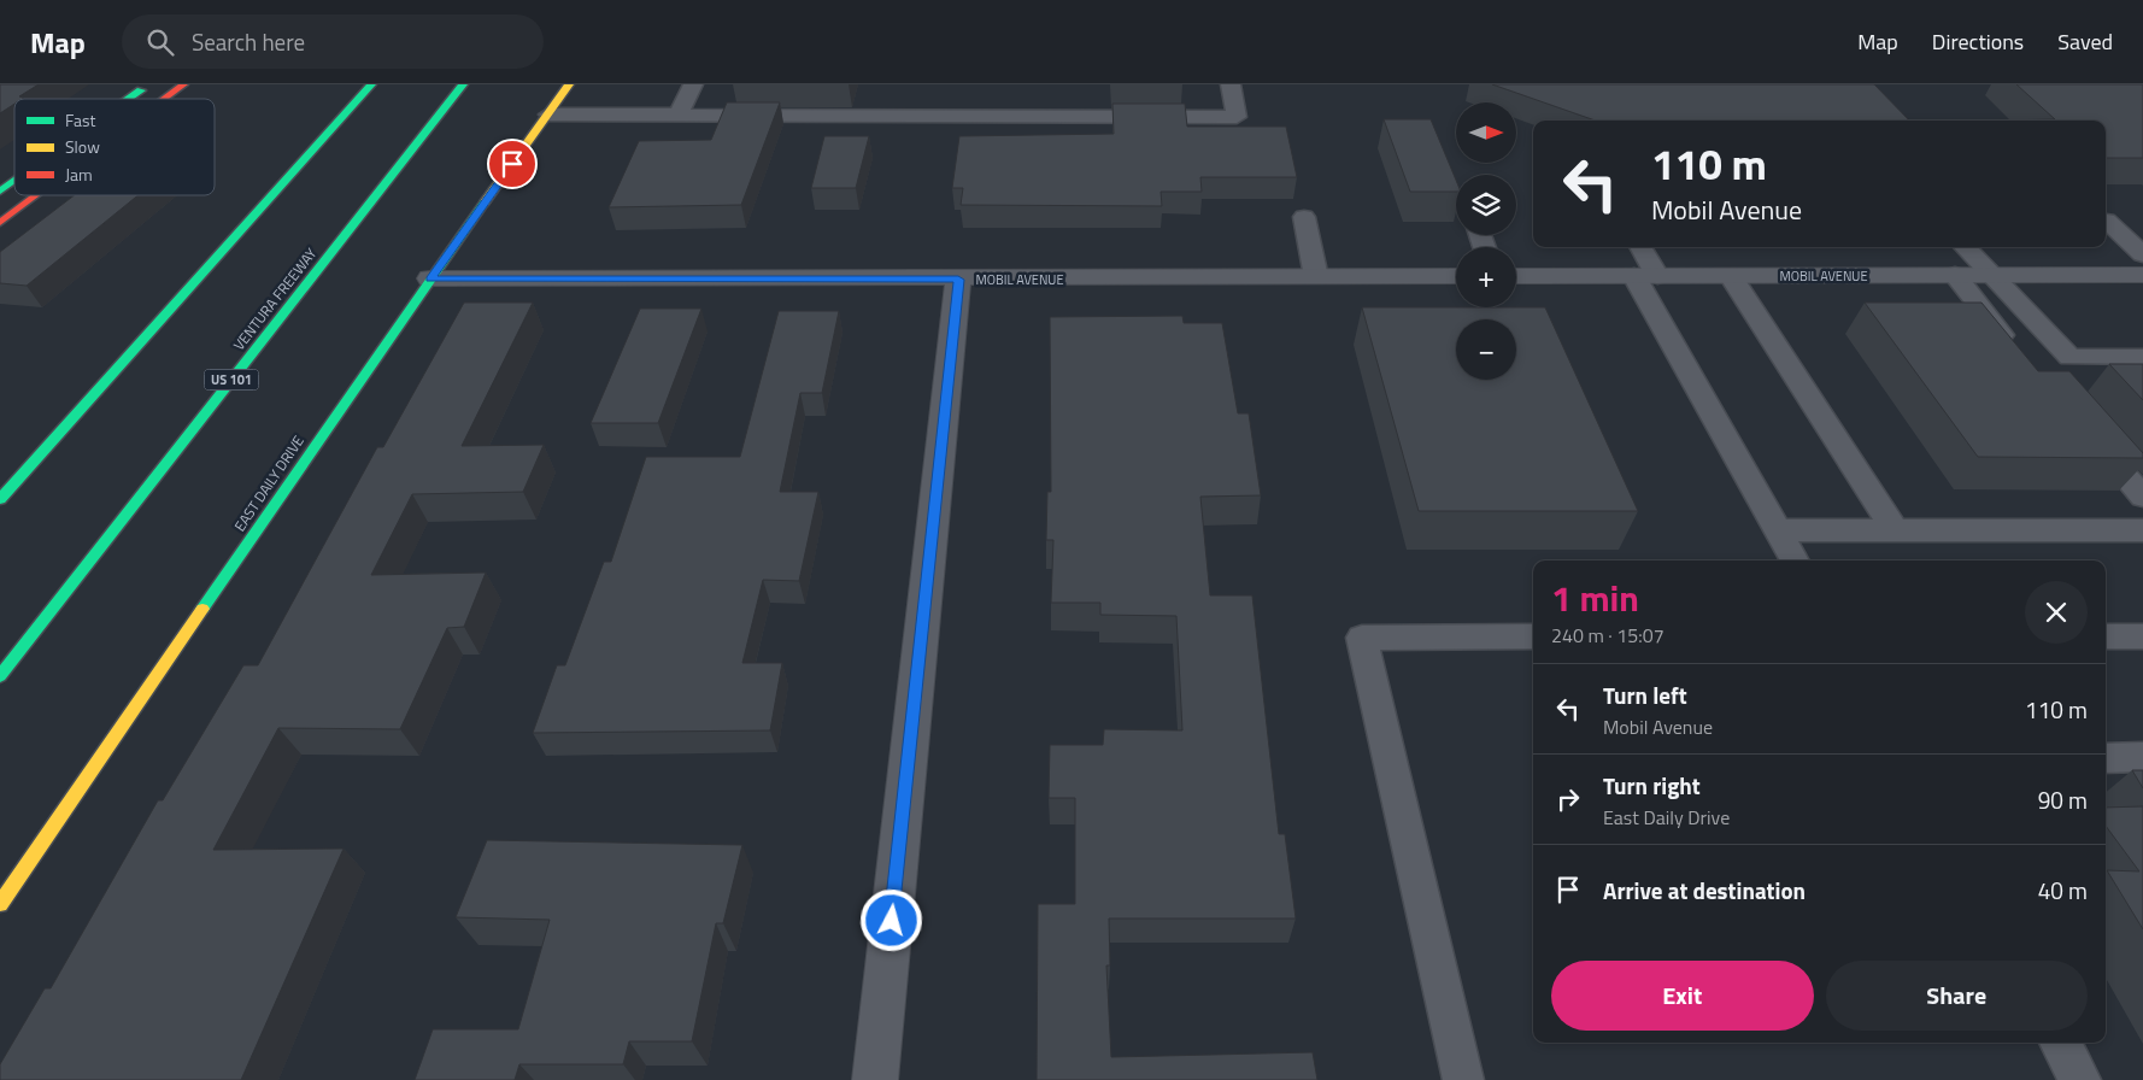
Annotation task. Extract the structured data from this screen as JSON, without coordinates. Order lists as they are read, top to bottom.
{
  "streets": {
    "main road": ["VENTURA FREEWAY", "US 101", "EAST DAILY DRIVE"],
    "street": ["MOBIL AVENUE"]
  },
  "crossings": [
    ["MOBIL AVENUE", "EAST DAILY DRIVE"]
  ],
  "legend": ["Fast", "Slow", "Jam"],
  "north": "right",
  "page": {
    "header": "Map",
    "search": "Search here",
    "nav": ["Map", "Directions", "Saved"],
    "map_buttons": ["+", "−"],
    "turn": ["110 m", "Mobil Avenue"],
    "heading": ["1 min", "240 m · 15:07"],
    "list": [
      {
        "name": "Turn left",
        "note": "Mobil Avenue",
        "value": "110 m"
      },
      {
        "name": "Turn right",
        "note": "East Daily Drive",
        "value": "90 m"
      },
      {
        "name": "Arrive at destination",
        "value": "40 m"
      }
    ],
    "buttons": ["Exit", "Share"]
  }
}
